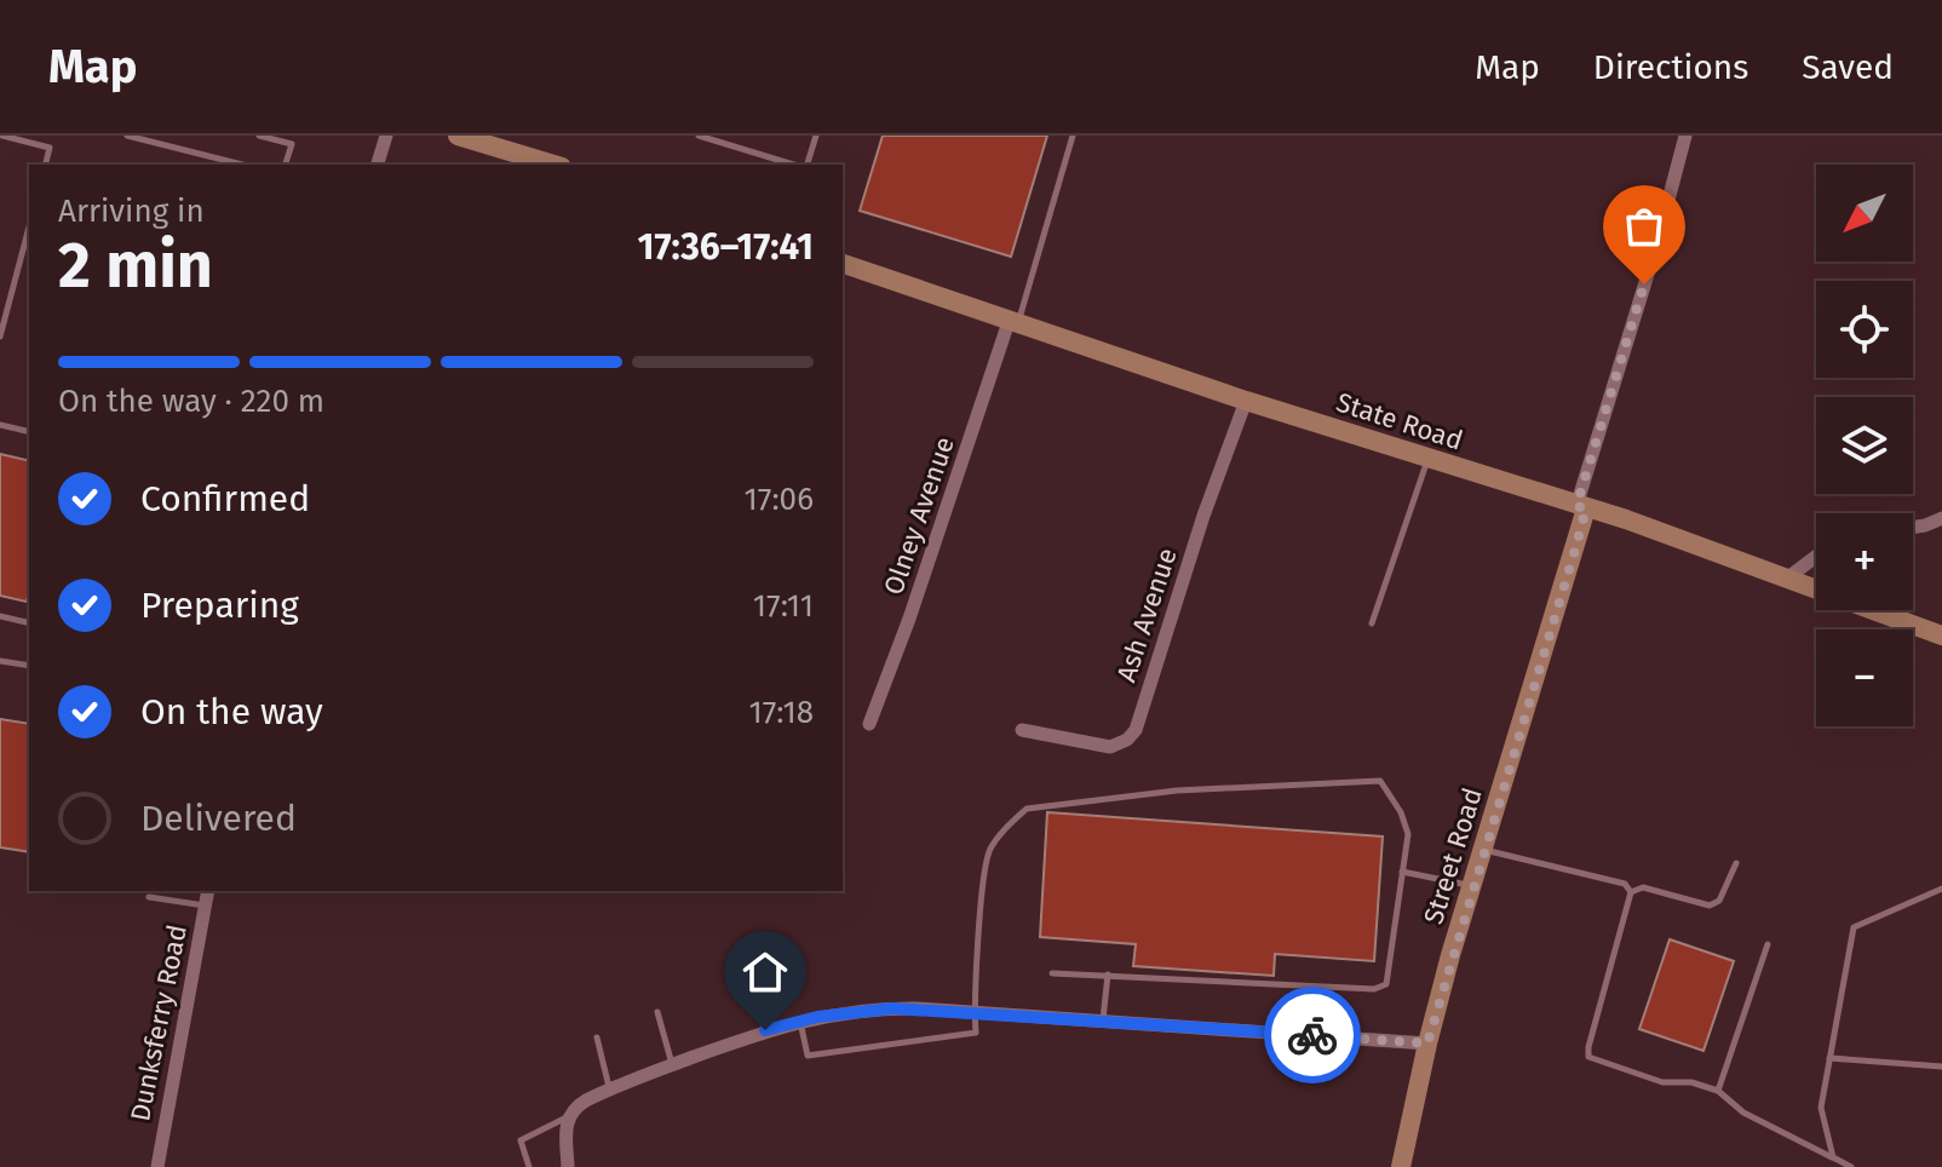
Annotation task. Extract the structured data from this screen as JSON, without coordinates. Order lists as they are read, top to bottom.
{
  "streets": {
    "main road": ["State Road", "Street Road"],
    "street": ["Olney Avenue", "Ash Avenue", "Dunksferry Road"]
  },
  "crossings": [
    ["State Road", "Olney Avenue"],
    ["State Road", "Ash Avenue"],
    ["State Road", "Street Road"]
  ],
  "north": "bottom left",
  "page": {
    "header": "Map",
    "nav": ["Map", "Directions", "Saved"],
    "map_buttons": ["+", "−"],
    "heading": ["2 min", "Arriving in", "17:36–17:41"],
    "bar": "On the way · 220 m",
    "list": [
      ["Confirmed", "17:06"],
      ["Preparing", "17:11"],
      ["On the way", "17:18"],
      "Delivered"
    ]
  }
}
